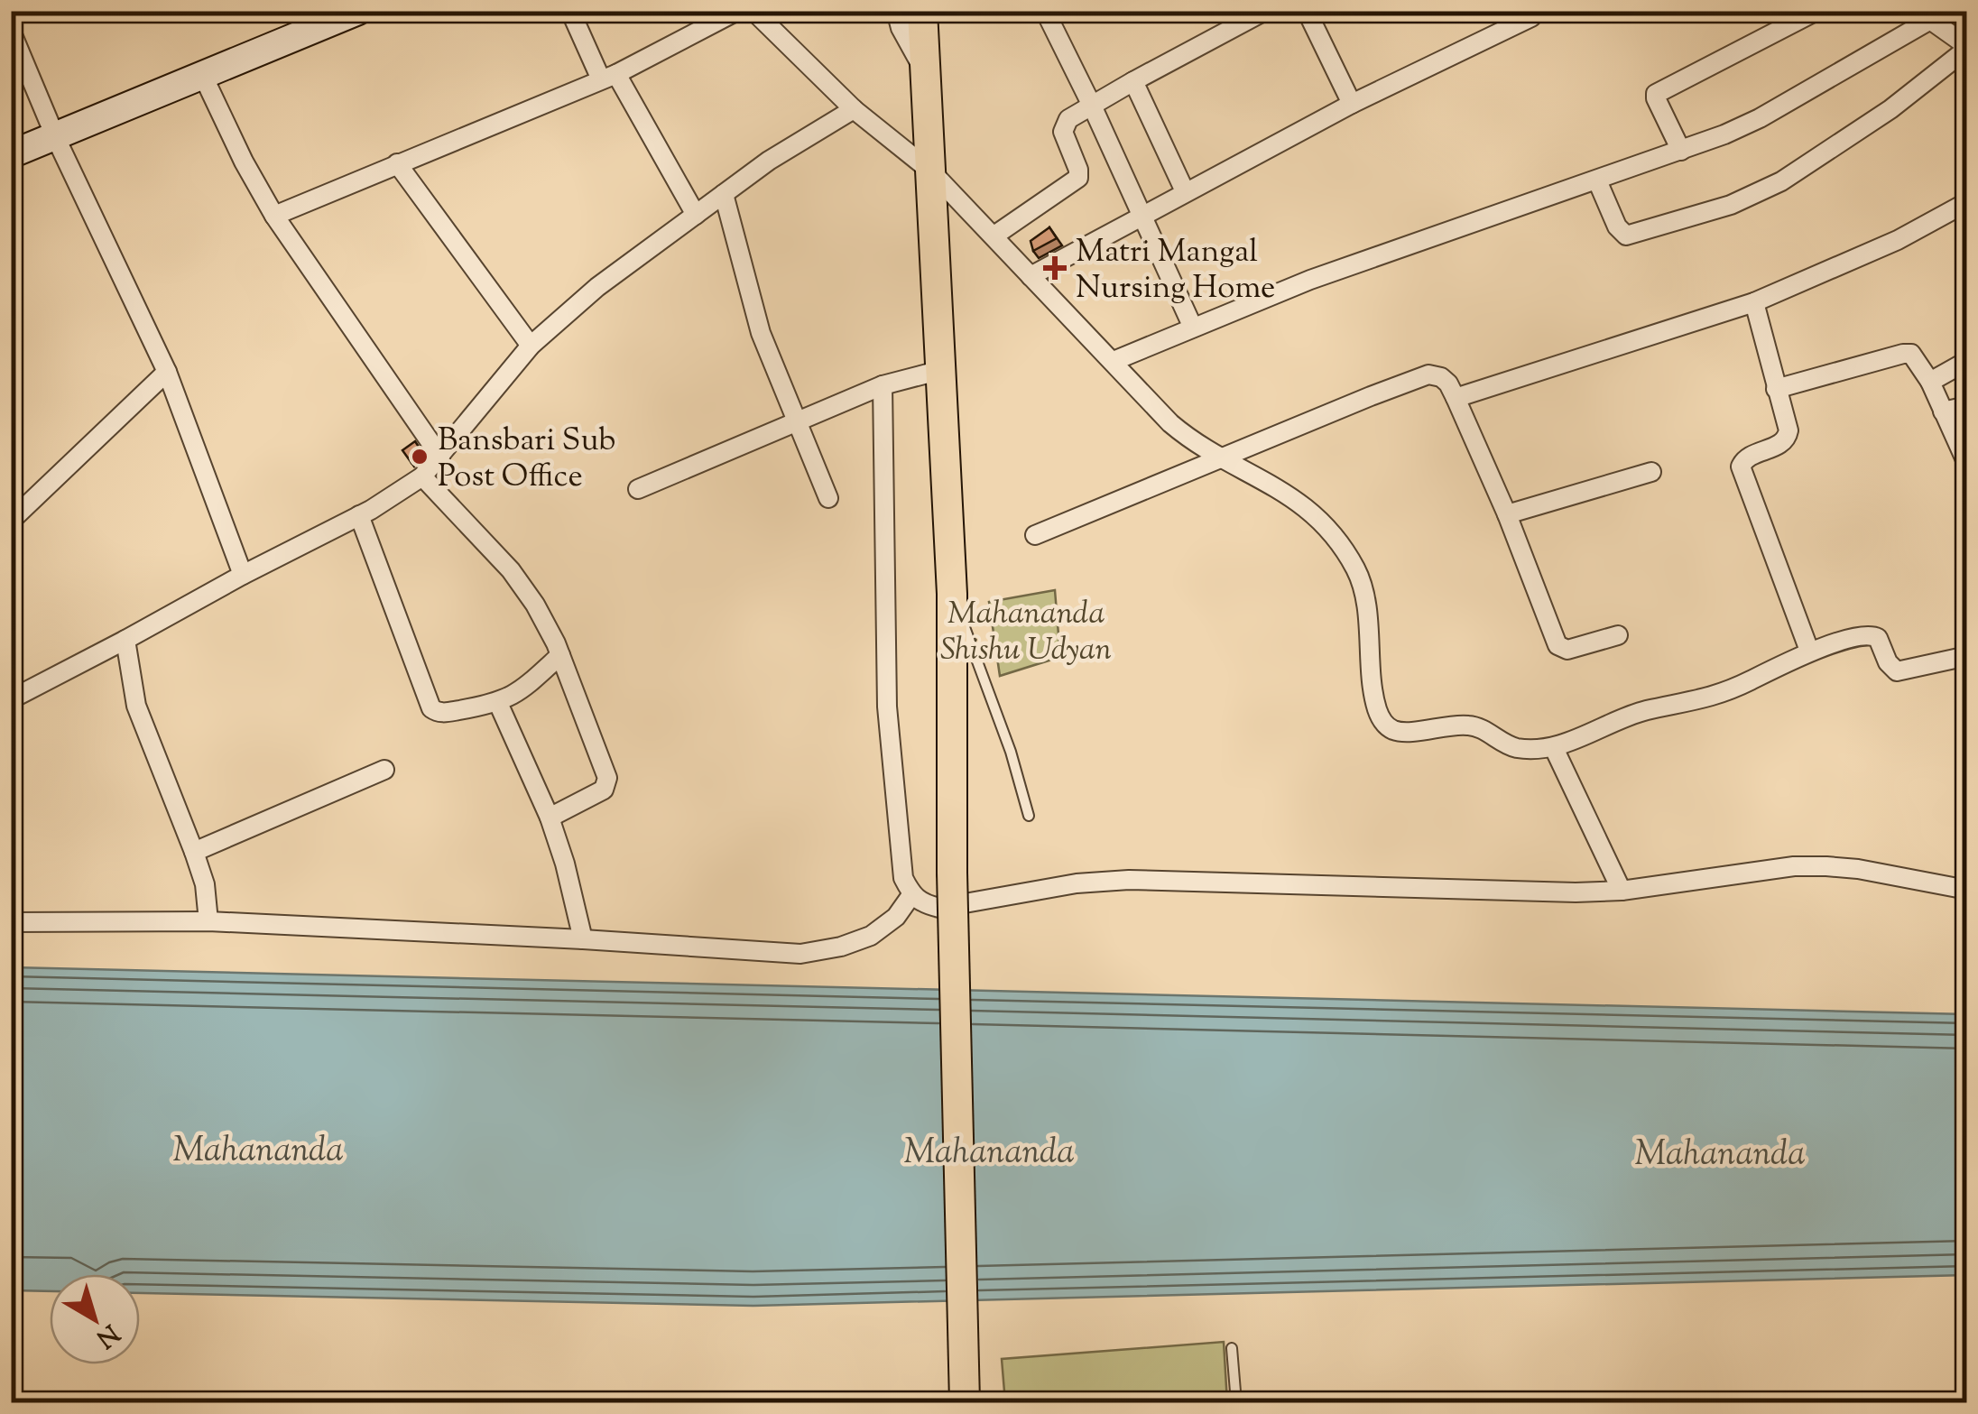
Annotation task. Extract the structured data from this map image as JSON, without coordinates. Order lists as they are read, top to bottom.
{
  "water": ["Mahananda"],
  "parks": ["Mahananda Shishu Udyan"],
  "places": {
    "health": ["Matri Mangal Nursing Home"],
    "other": ["Bansbari Sub Post Office"]
  },
  "north": "bottom right"
}
